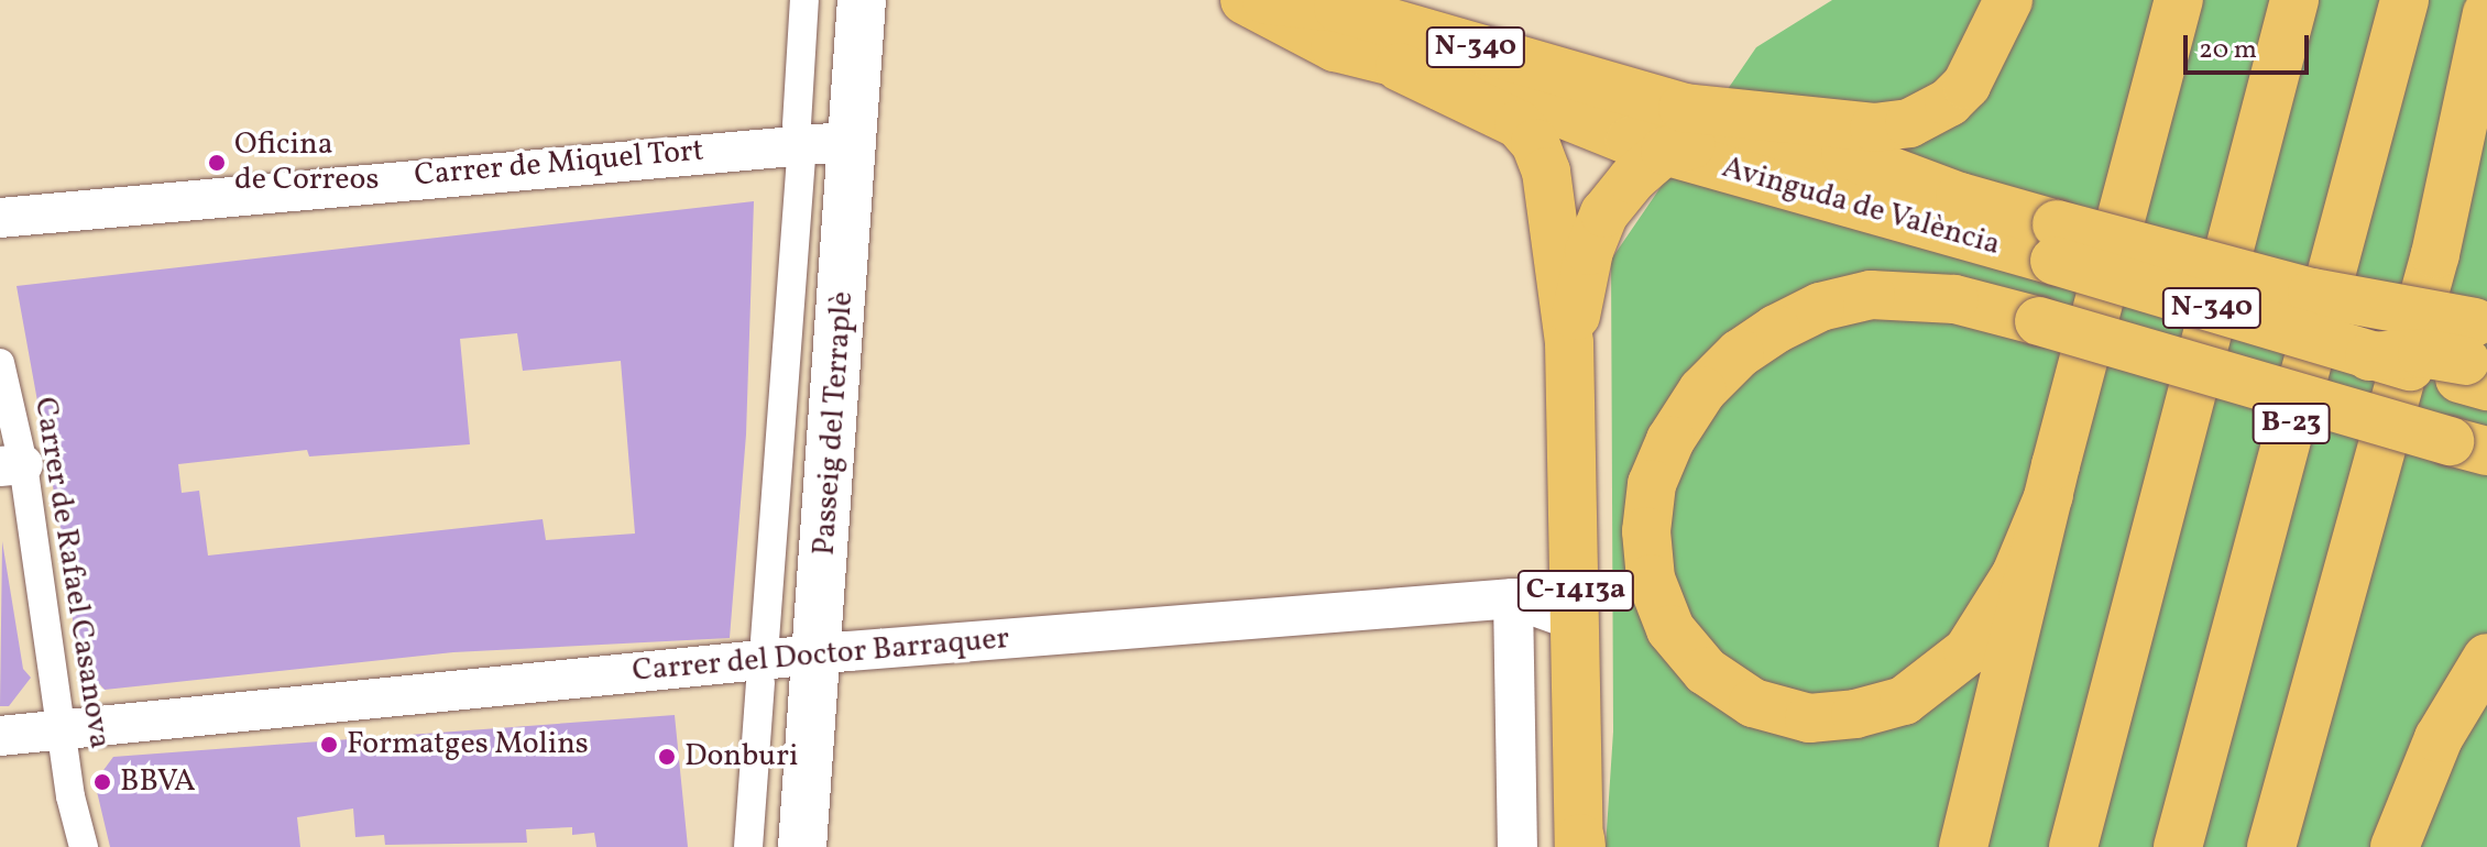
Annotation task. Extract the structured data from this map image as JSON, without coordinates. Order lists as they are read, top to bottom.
{
  "streets": {
    "main road": [
      "N-340",
      "Avinguda de València",
      "B-23",
      "C-1413a"
    ],
    "street": [
      "Carrer de Miquel Tort",
      "Passeig del Terraplè",
      "Carrer de Rafael Casanova",
      "Carrer del Doctor Barraquer"
    ]
  },
  "crossings": [
    ["Carrer de Miquel Tort", "Passeig del Terraplè"],
    ["Avinguda de València", "C-1413a"],
    ["Passeig del Terraplè", "Carrer del Doctor Barraquer"],
    ["Carrer de Rafael Casanova", "Carrer del Doctor Barraquer"],
    ["C-1413a", "Carrer del Doctor Barraquer"]
  ],
  "places": [
    "Oficina de Correos",
    "Formatges Molins",
    "Donburi",
    "BBVA"
  ],
  "scale_bar": "20 m"
}
